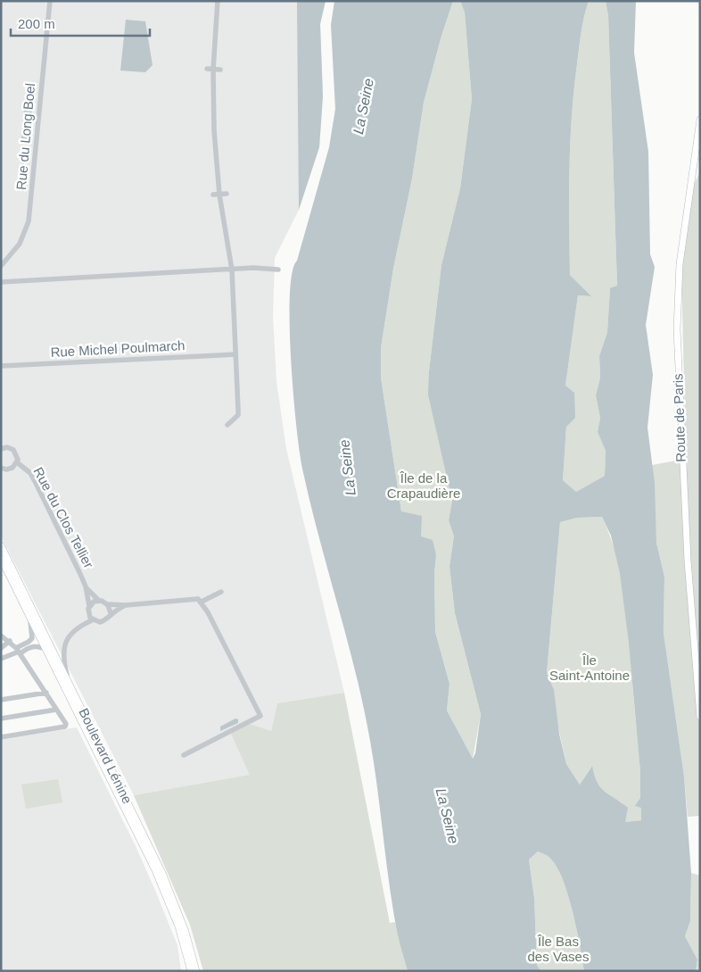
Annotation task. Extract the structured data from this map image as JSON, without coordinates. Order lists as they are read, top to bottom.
{
  "streets": {
    "main road": ["Route de Paris", "Boulevard Lénine"],
    "street": ["Rue du Long Boel", "Rue Michel Poulmarch", "Rue du Clos Tellier"]
  },
  "water": ["La Seine"],
  "parks": ["Île de la Crapaudière", "Île Saint-Antoine", "Île Bas des Vases"],
  "scale_bar": "200 m"
}
